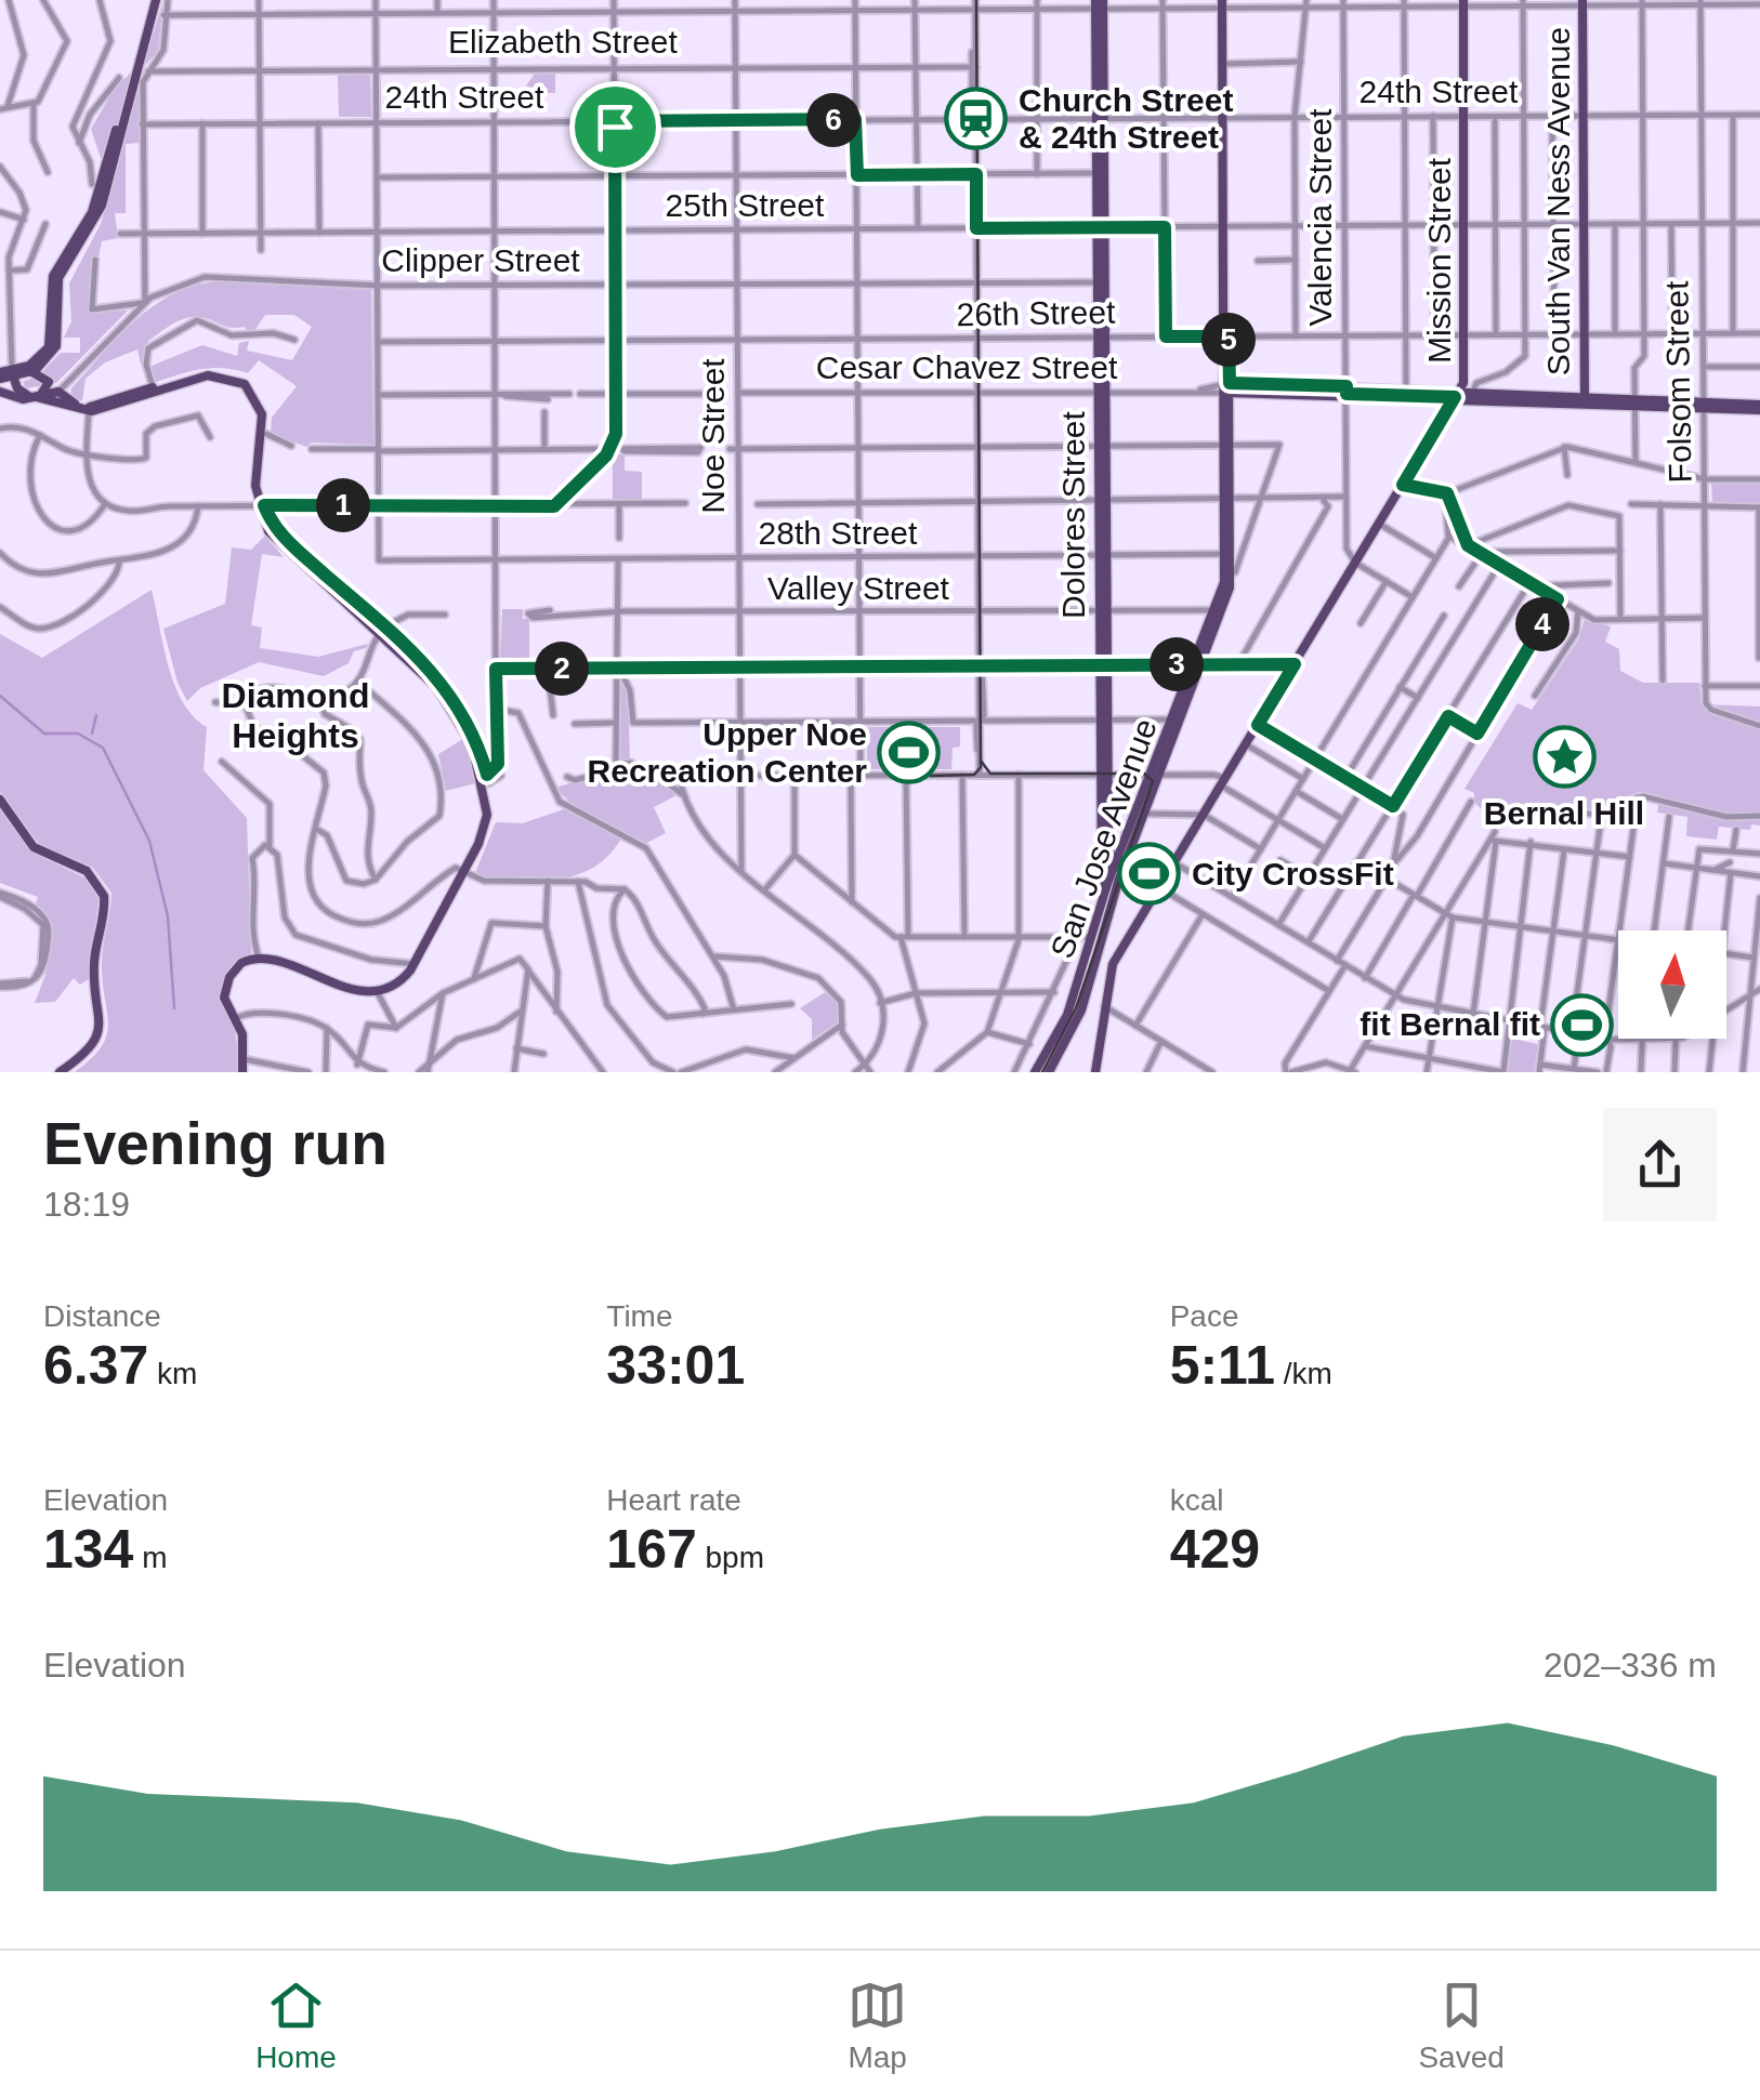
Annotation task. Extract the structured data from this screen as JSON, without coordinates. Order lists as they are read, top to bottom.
{
  "streets": {
    "main road": [
      "South Van Ness Avenue",
      "Clipper Street",
      "Mission Street",
      "Cesar Chavez Street",
      "Dolores Street",
      "San Jose Avenue"
    ],
    "street": [
      "Elizabeth Street",
      "24th Street",
      "25th Street",
      "Valencia Street",
      "26th Street",
      "Folsom Street",
      "Noe Street",
      "28th Street",
      "Valley Street"
    ]
  },
  "crossings": [
    ["Elizabeth Street", "Noe Street"],
    ["24th Street", "South Van Ness Avenue"],
    ["24th Street", "Valencia Street"],
    ["24th Street", "Mission Street"],
    ["24th Street", "Folsom Street"],
    ["24th Street", "Noe Street"],
    ["24th Street", "Dolores Street"],
    ["South Van Ness Avenue", "25th Street"],
    ["South Van Ness Avenue", "26th Street"],
    ["South Van Ness Avenue", "Cesar Chavez Street"],
    ["25th Street", "Valencia Street"],
    ["25th Street", "Mission Street"],
    ["25th Street", "Folsom Street"],
    ["25th Street", "Noe Street"],
    ["25th Street", "Dolores Street"],
    ["Valencia Street", "Mission Street"],
    ["Valencia Street", "26th Street"],
    ["Valencia Street", "Cesar Chavez Street"],
    ["Clipper Street", "Noe Street"],
    ["Clipper Street", "Dolores Street"],
    ["Mission Street", "26th Street"],
    ["Mission Street", "Cesar Chavez Street"],
    ["26th Street", "Folsom Street"],
    ["26th Street", "Noe Street"],
    ["26th Street", "Dolores Street"],
    ["Cesar Chavez Street", "Folsom Street"],
    ["Cesar Chavez Street", "Noe Street"],
    ["Cesar Chavez Street", "Dolores Street"],
    ["Noe Street", "28th Street"],
    ["Noe Street", "Valley Street"],
    ["Dolores Street", "28th Street"],
    ["Dolores Street", "Valley Street"],
    ["Dolores Street", "San Jose Avenue"],
    ["28th Street", "San Jose Avenue"],
    ["Valley Street", "San Jose Avenue"]
  ],
  "districts": ["Diamond Heights"],
  "places": {
    "station": ["Church Street & 24th Street"],
    "sports": ["Upper Noe Recreation Center", "City CrossFit", "fit Bernal fit"],
    "place": ["Bernal Hill"]
  },
  "north": "top",
  "page": {
    "pins": [
      "6",
      "5",
      "1",
      "4",
      "3",
      "2"
    ],
    "heading": ["Evening run", "18:19"],
    "stats": [
      ["Distance", "6.37 km"],
      ["Time", "33:01"],
      ["Pace", "5:11 /km"],
      ["Elevation", "134 m"],
      ["Heart rate", "167 bpm"],
      ["kcal", "429"]
    ],
    "chart": ["Elevation", "202–336 m"],
    "tabs": ["Home", "Map", "Saved"]
  }
}
